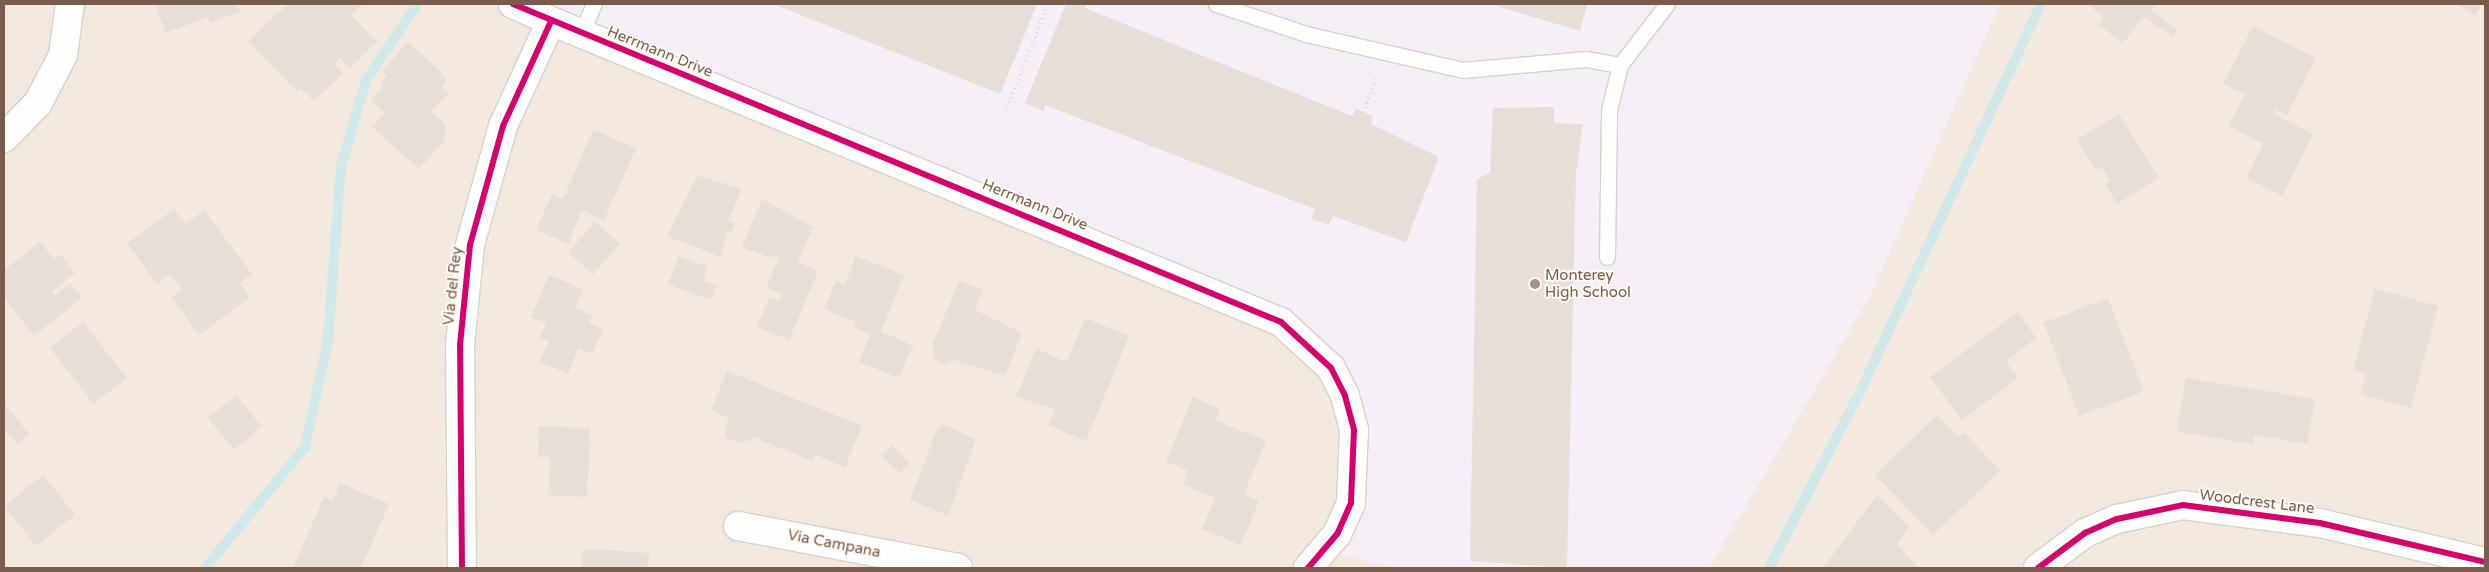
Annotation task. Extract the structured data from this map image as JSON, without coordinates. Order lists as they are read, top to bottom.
{
  "streets": {
    "street": [
      "Herrmann Drive",
      "Via del Rey",
      "Woodcrest Lane",
      "Via Campana"
    ]
  },
  "crossings": [
    ["Herrmann Drive", "Via del Rey"]
  ],
  "places": ["Monterey High School"]
}
